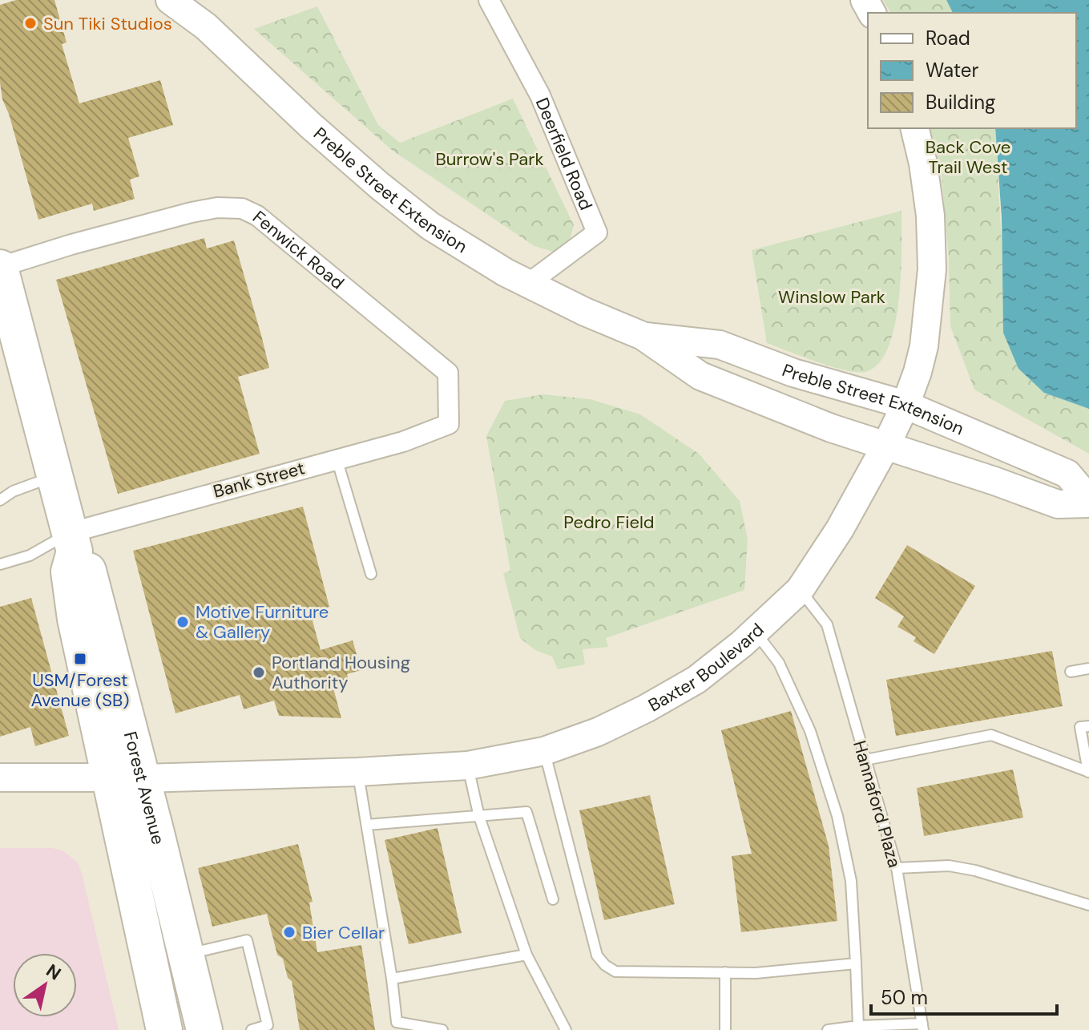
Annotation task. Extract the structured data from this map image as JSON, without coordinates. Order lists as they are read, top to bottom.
{
  "streets": {
    "highway": ["Forest Avenue"],
    "main road": ["Preble Street Extension", "Baxter Boulevard"],
    "street": ["Deerfield Road", "Fenwick Road", "Bank Street"],
    "lane": ["Hannaford Plaza"]
  },
  "crossings": [
    ["Deerfield Road", "Preble Street Extension"],
    ["Preble Street Extension", "Baxter Boulevard"],
    ["Fenwick Road", "Bank Street"],
    ["Fenwick Road", "Forest Avenue"],
    ["Bank Street", "Forest Avenue"],
    ["Baxter Boulevard", "Forest Avenue"],
    ["Baxter Boulevard", "Hannaford Plaza"]
  ],
  "parks": [
    "Back Cove Trail West",
    "Burrow's Park",
    "Winslow Park",
    "Pedro Field"
  ],
  "places": {
    "other": [
      "Sun Tiki Studios",
      "Motive Furniture & Gallery",
      "Portland Housing Authority",
      "Bier Cellar"
    ],
    "transit": ["USM/Forest Avenue (SB)"]
  },
  "legend": ["Road", "Water", "Building"],
  "scale_bar": "50 m",
  "north": "top right"
}
